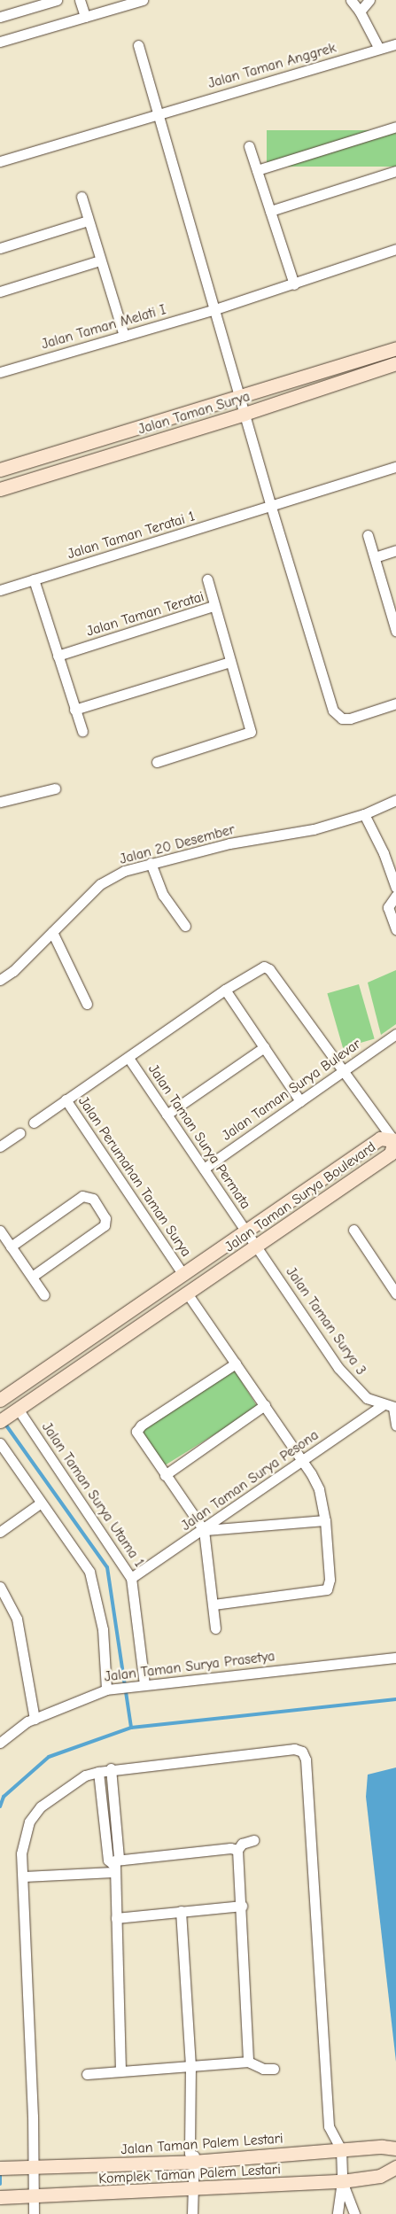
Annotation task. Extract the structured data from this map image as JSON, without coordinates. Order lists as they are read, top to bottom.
{
  "streets": {
    "street": [
      "Jalan Taman Anggrek",
      "Jalan Taman Melati I",
      "Jalan Taman Surya",
      "Jalan Taman Teratai 1",
      "Jalan Taman Teratai",
      "Jalan 20 Desember",
      "Jalan Taman Surya Bulevar",
      "Jalan Taman Surya Permata",
      "Jalan Perumahan Taman Surya",
      "Jalan Taman Surya Boulevard",
      "Jalan Taman Surya 3",
      "Jalan Taman Surya Pesona",
      "Jalan Taman Surya Utama 1",
      "Jalan Taman Surya Prasetya",
      "Jalan Taman Palem Lestari",
      "Komplek Taman Palem Lestari"
    ]
  },
  "crossings": [
    ["Jalan Taman Surya Bulevar", "Jalan Taman Surya Permata"],
    ["Jalan Taman Surya Bulevar", "Jalan Perumahan Taman Surya"],
    ["Jalan Taman Surya Permata", "Jalan Perumahan Taman Surya"],
    ["Jalan Taman Surya Permata", "Jalan Taman Surya Boulevard"],
    ["Jalan Taman Surya Permata", "Jalan Taman Surya 3"],
    ["Jalan Perumahan Taman Surya", "Jalan Taman Surya Boulevard"],
    ["Jalan Taman Surya Boulevard", "Jalan Taman Surya 3"],
    ["Jalan Taman Surya Boulevard", "Jalan Taman Surya Utama 1"],
    ["Jalan Taman Surya 3", "Jalan Taman Surya Pesona"],
    ["Jalan Taman Surya Pesona", "Jalan Taman Surya Utama 1"],
    ["Jalan Taman Surya Utama 1", "Jalan Taman Surya Prasetya"]
  ]
}
